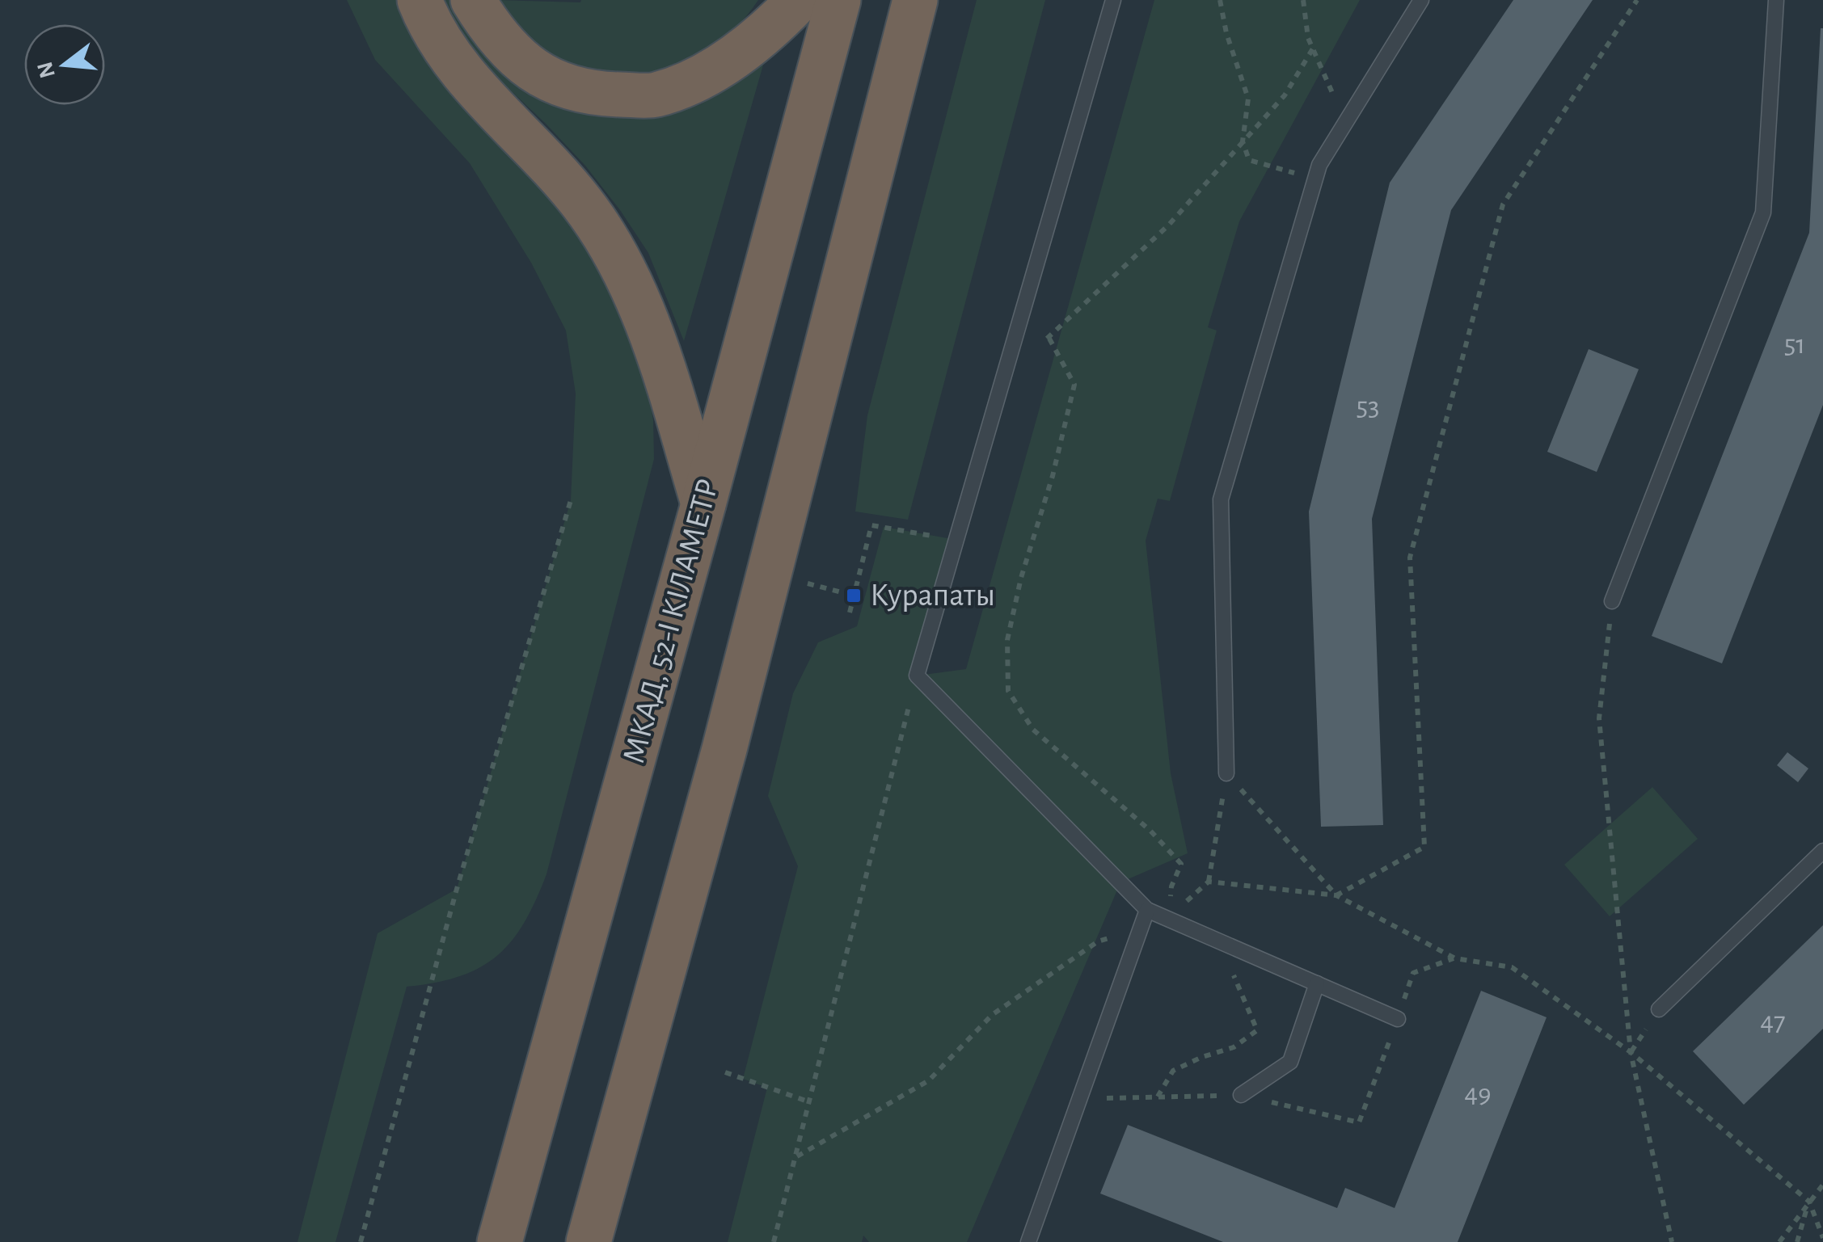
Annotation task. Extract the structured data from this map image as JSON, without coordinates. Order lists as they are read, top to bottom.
{
  "streets": {
    "highway": ["МКАД, 52-І КІЛАМЕТР"]
  },
  "places": {
    "transit": ["Курапаты"]
  },
  "house_numbers": [
    "51",
    "53",
    "47",
    "49"
  ],
  "north": "left"
}
